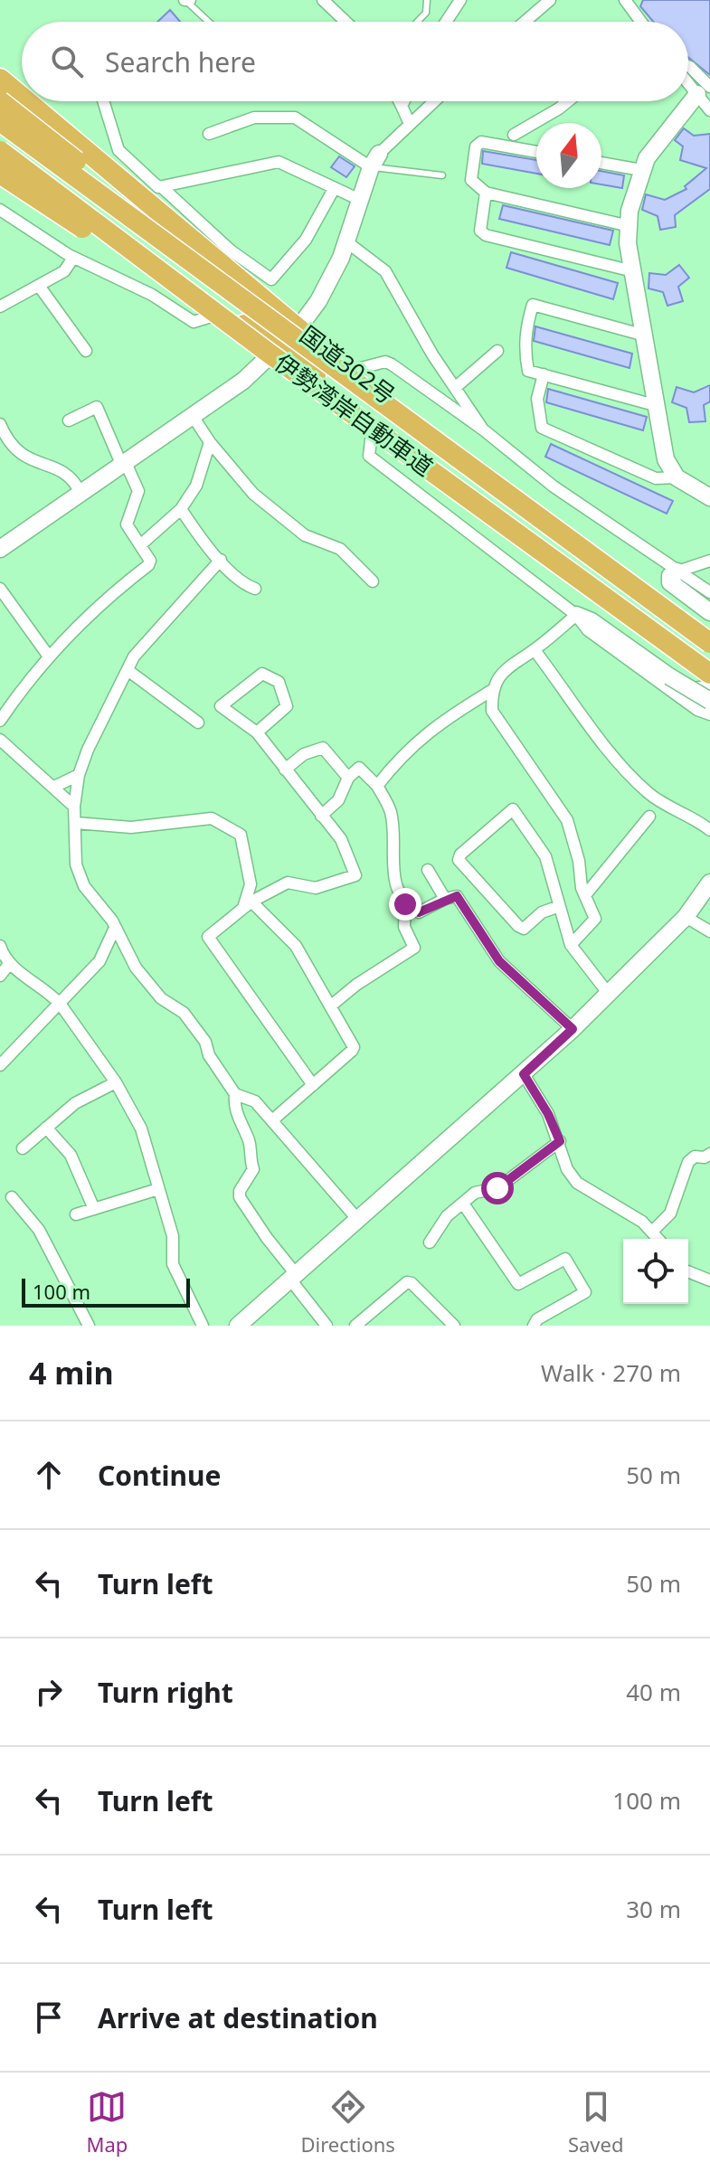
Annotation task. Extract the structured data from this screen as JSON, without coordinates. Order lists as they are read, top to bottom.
{
  "streets": {
    "highway": ["国道302号", "伊勢湾岸自動車道"]
  },
  "crossings": [
    ["国道302号", "伊勢湾岸自動車道"]
  ],
  "scale_bar": "100 m",
  "north": "top",
  "page": {
    "search": "Search here",
    "scale": "100 m",
    "heading": ["4 min", "Walk · 270 m"],
    "list": [
      ["Continue", "50 m"],
      ["Turn left", "50 m"],
      ["Turn right", "40 m"],
      ["Turn left", "100 m"],
      ["Turn left", "30 m"],
      "Arrive at destination"
    ],
    "nav": ["Map", "Directions", "Saved"]
  }
}
